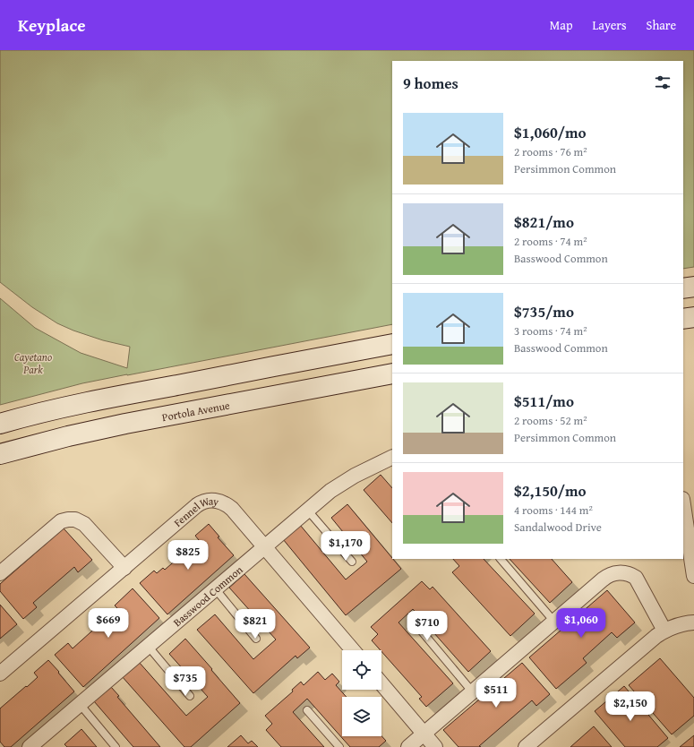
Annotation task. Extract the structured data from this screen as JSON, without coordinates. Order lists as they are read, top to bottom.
{
  "streets": {
    "main road": ["Portola Avenue"],
    "street": ["Fennel Way", "Basswood Common"]
  },
  "crossings": [
    ["Fennel Way", "Basswood Common"]
  ],
  "parks": ["Cayetano Park"],
  "page": {
    "header": "Keyplace",
    "nav": ["Map", "Layers", "Share"],
    "heading": "9 homes",
    "list": [
      {
        "name": "$1,060/mo",
        "note": "2 rooms · 76 m² · Persimmon Common"
      },
      {
        "name": "$821/mo",
        "note": "2 rooms · 74 m² · Basswood Common"
      },
      {
        "name": "$735/mo",
        "note": "3 rooms · 74 m² · Basswood Common"
      },
      {
        "name": "$511/mo",
        "note": "2 rooms · 52 m² · Persimmon Common"
      },
      {
        "name": "$2,150/mo",
        "note": "4 rooms · 144 m² · Sandalwood Drive"
      }
    ],
    "price": [
      "$1,170",
      "$825",
      "$669",
      "$1,060",
      "$821",
      "$710",
      "$735",
      "$511",
      "$2,150"
    ]
  }
}
